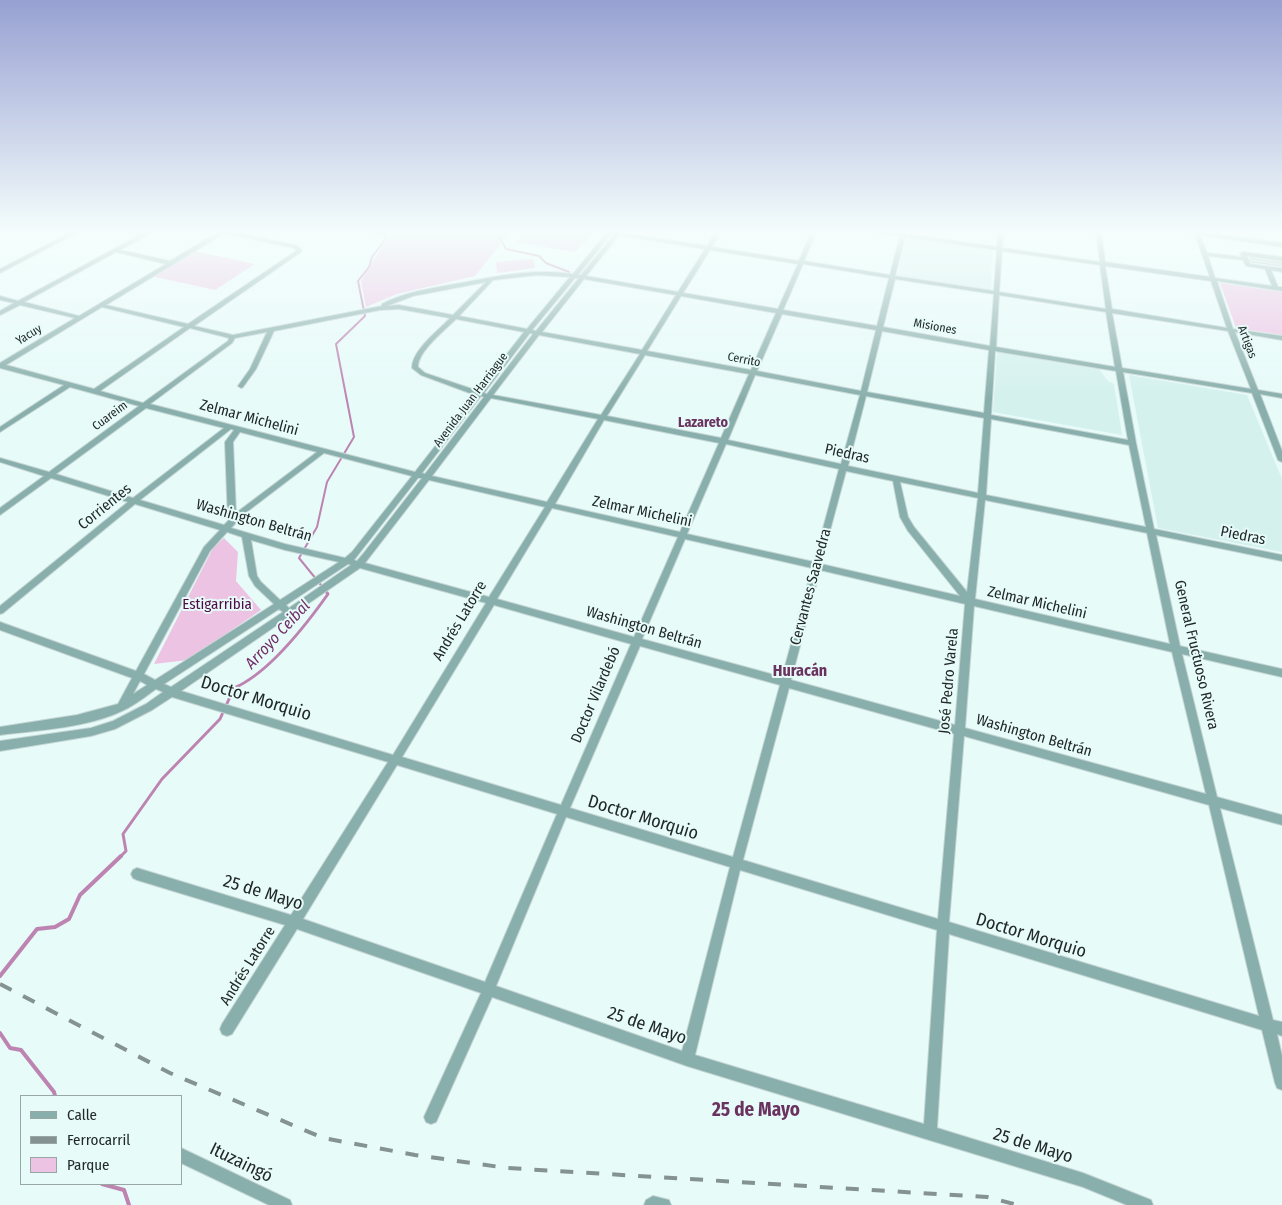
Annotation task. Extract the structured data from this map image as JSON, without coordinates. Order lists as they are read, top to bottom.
{
  "streets": {
    "street": [
      "Misiones",
      "Yacuy",
      "Artigas",
      "Cerrito",
      "Avenida Juan Harriague",
      "Cuareim",
      "Zelmar Michelini",
      "Piedras",
      "Corrientes",
      "Washington Beltrán",
      "Cervantes Saavedra",
      "Andrés Latorre",
      "General Fructuoso Rivera",
      "José Pedro Varela",
      "Doctor Vilardebó",
      "Doctor Morquio",
      "25 de Mayo",
      "Ituzaingó"
    ]
  },
  "crossings": [
    ["Misiones", "Artigas"],
    ["Misiones", "Cerrito"],
    ["Misiones", "Cervantes Saavedra"],
    ["Misiones", "Andrés Latorre"],
    ["Misiones", "General Fructuoso Rivera"],
    ["Misiones", "José Pedro Varela"],
    ["Misiones", "Doctor Vilardebó"],
    ["Yacuy", "Zelmar Michelini"],
    ["Cerrito", "Avenida Juan Harriague"],
    ["Cerrito", "Piedras"],
    ["Cerrito", "Cervantes Saavedra"],
    ["Cerrito", "Andrés Latorre"],
    ["Cerrito", "General Fructuoso Rivera"],
    ["Cerrito", "José Pedro Varela"],
    ["Cerrito", "Doctor Vilardebó"],
    ["Avenida Juan Harriague", "Zelmar Michelini"],
    ["Avenida Juan Harriague", "Piedras"],
    ["Avenida Juan Harriague", "Washington Beltrán"],
    ["Cuareim", "Zelmar Michelini"],
    ["Cuareim", "Washington Beltrán"],
    ["Zelmar Michelini", "Corrientes"],
    ["Zelmar Michelini", "Cervantes Saavedra"],
    ["Zelmar Michelini", "Andrés Latorre"],
    ["Zelmar Michelini", "General Fructuoso Rivera"],
    ["Zelmar Michelini", "José Pedro Varela"],
    ["Zelmar Michelini", "Doctor Vilardebó"],
    ["Piedras", "Cervantes Saavedra"],
    ["Piedras", "Andrés Latorre"],
    ["Piedras", "General Fructuoso Rivera"],
    ["Piedras", "José Pedro Varela"],
    ["Piedras", "Doctor Vilardebó"],
    ["Corrientes", "Washington Beltrán"],
    ["Washington Beltrán", "Cervantes Saavedra"],
    ["Washington Beltrán", "Andrés Latorre"],
    ["Washington Beltrán", "General Fructuoso Rivera"],
    ["Washington Beltrán", "José Pedro Varela"],
    ["Washington Beltrán", "Doctor Vilardebó"],
    ["Cervantes Saavedra", "Doctor Morquio"],
    ["Cervantes Saavedra", "25 de Mayo"],
    ["Andrés Latorre", "Doctor Morquio"],
    ["Andrés Latorre", "25 de Mayo"],
    ["General Fructuoso Rivera", "Doctor Morquio"],
    ["José Pedro Varela", "Doctor Morquio"],
    ["José Pedro Varela", "25 de Mayo"],
    ["Doctor Vilardebó", "Doctor Morquio"],
    ["Doctor Vilardebó", "25 de Mayo"]
  ],
  "districts": ["Lazareto", "Huracán", "25 de Mayo"],
  "water": ["Arroyo Ceibal"],
  "parks": ["Estigarribia"],
  "legend": ["Calle", "Ferrocarril", "Parque"]
}
